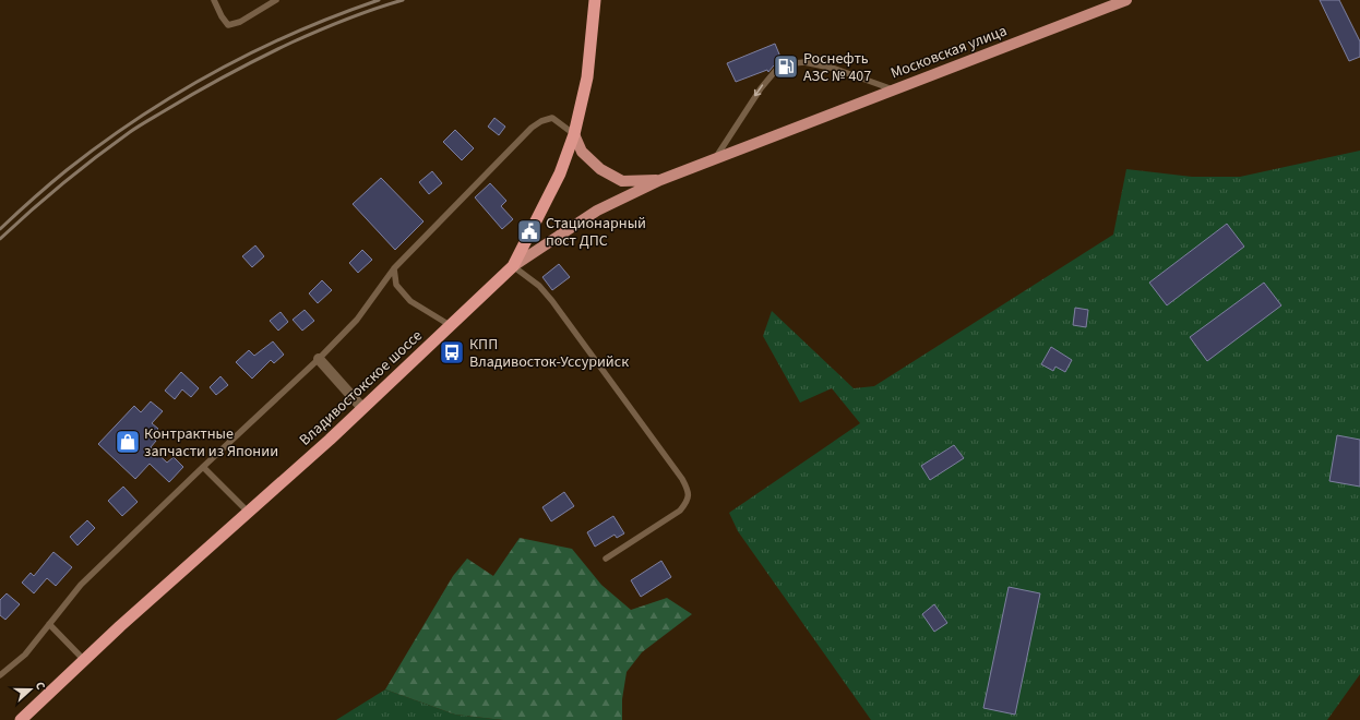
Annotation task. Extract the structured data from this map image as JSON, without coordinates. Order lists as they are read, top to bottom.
{
  "streets": {
    "highway": ["Владивостокское шоссе"],
    "main road": ["Московская улица"]
  },
  "crossings": [
    ["Московская улица", "Владивостокское шоссе"]
  ],
  "places": {
    "fuel station": ["Роснефть АЗС № 407"],
    "public building": ["Стационарный пост ДПС"],
    "bus stop": ["КПП Владивосток-Уссурийск"],
    "shop": ["Контрактные запчасти из Японии"]
  },
  "north": "right"
}
